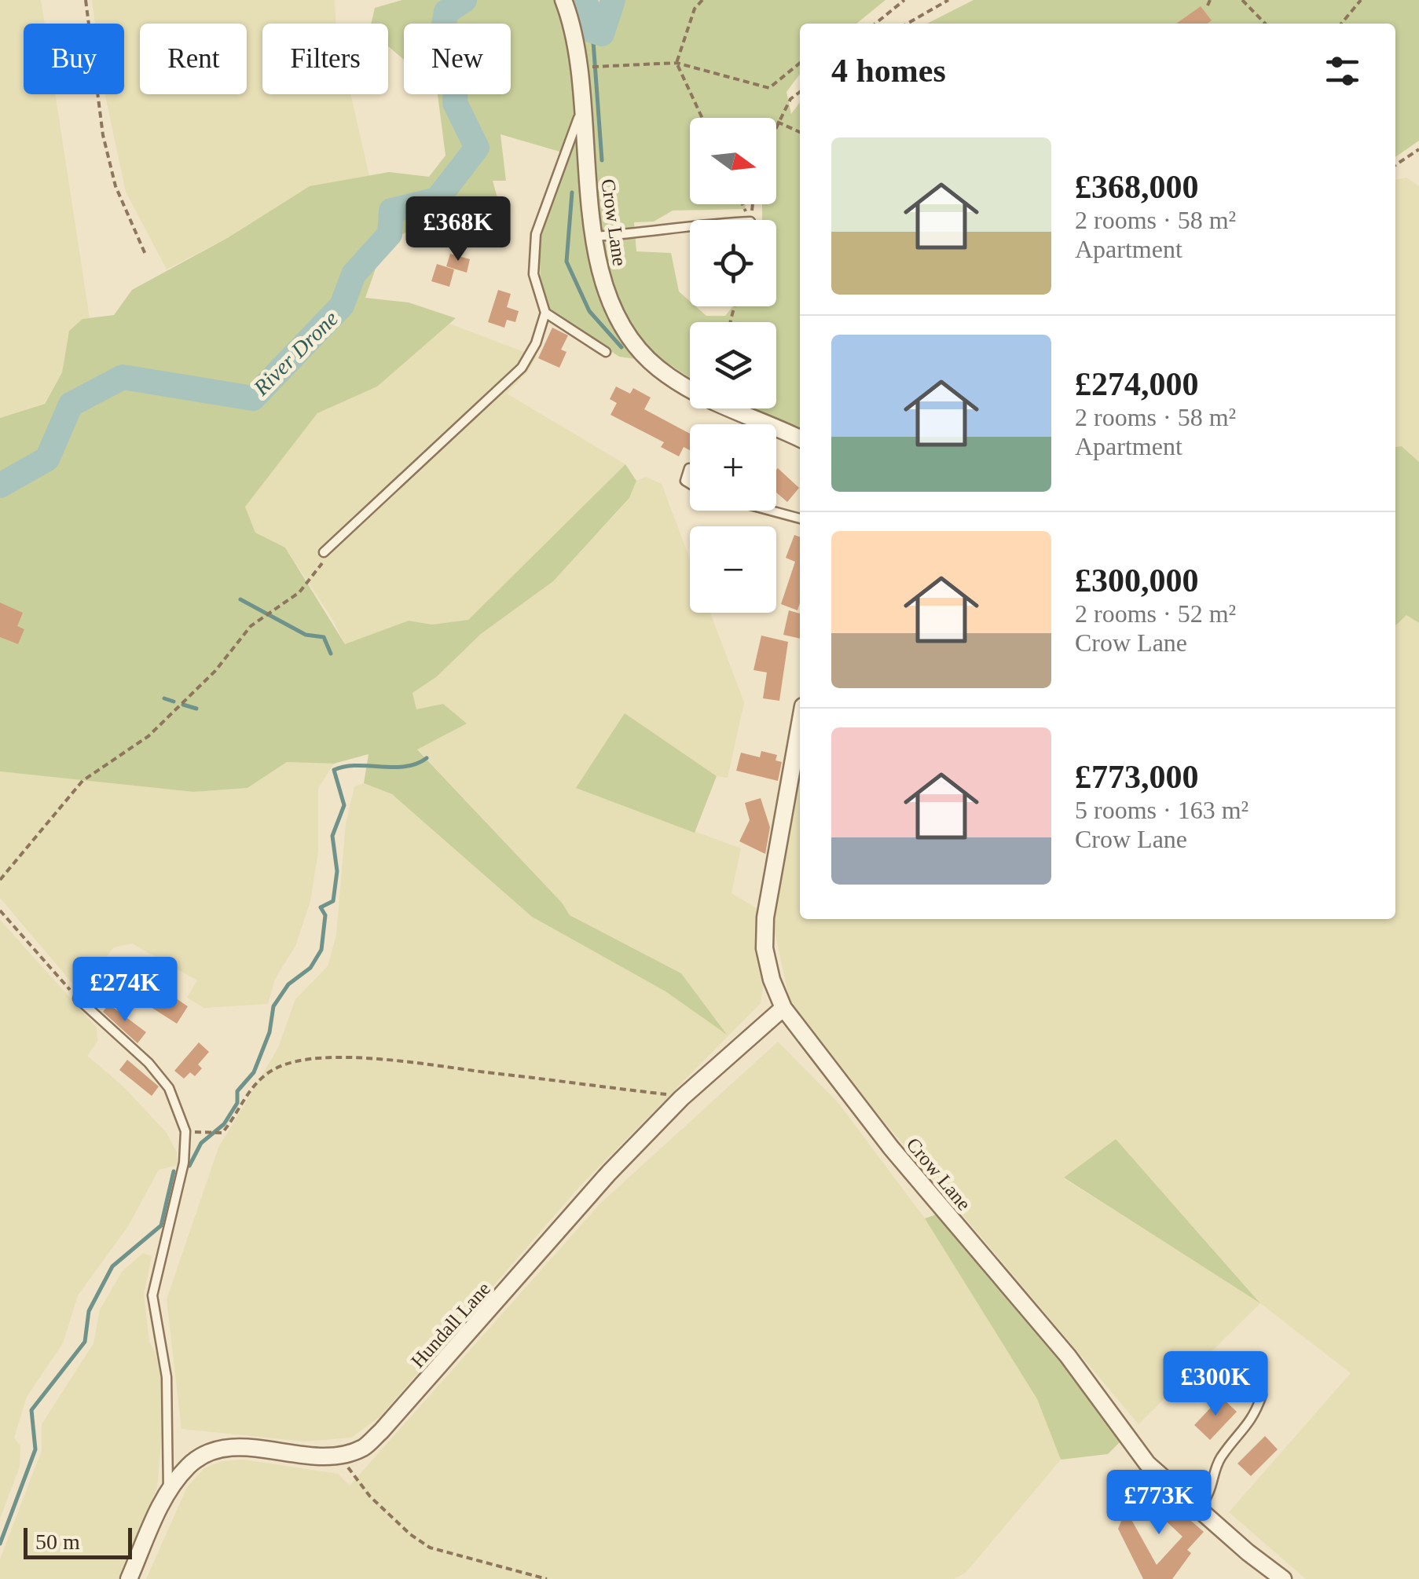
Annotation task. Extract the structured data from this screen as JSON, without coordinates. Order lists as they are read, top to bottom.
{
  "streets": {
    "street": ["Crow Lane", "Hundall Lane"]
  },
  "crossings": [
    ["Crow Lane", "Hundall Lane"]
  ],
  "water": ["River Drone"],
  "scale_bar": "50 m",
  "north": "right",
  "page": {
    "chip": [
      "Buy",
      "Rent",
      "Filters",
      "New"
    ],
    "heading": "4 homes",
    "map_buttons": ["+", "−"],
    "list": [
      {
        "name": "£368,000",
        "note": "2 rooms · 58 m² · Apartment"
      },
      {
        "name": "£274,000",
        "note": "2 rooms · 58 m² · Apartment"
      },
      {
        "name": "£300,000",
        "note": "2 rooms · 52 m² · Crow Lane"
      },
      {
        "name": "£773,000",
        "note": "5 rooms · 163 m² · Crow Lane"
      }
    ],
    "price": [
      "£368K",
      "£274K",
      "£300K",
      "£773K"
    ],
    "scale": "50 m"
  }
}
